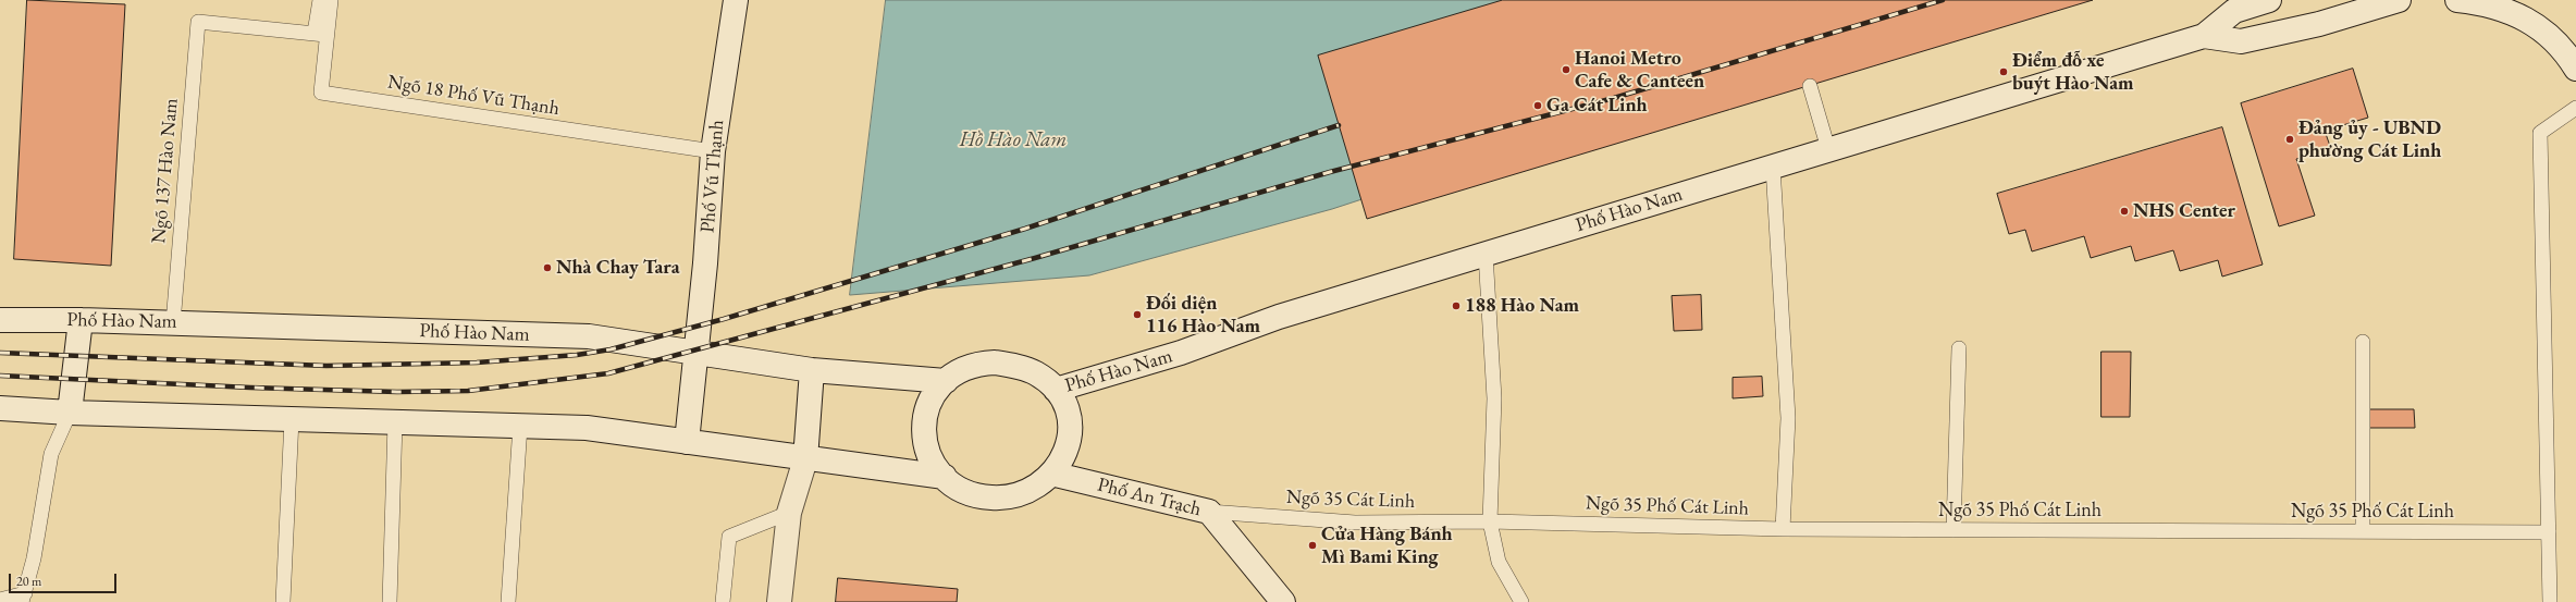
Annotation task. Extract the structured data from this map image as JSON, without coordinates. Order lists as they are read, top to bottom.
{
  "streets": {
    "main road": ["Phố Vũ Thạnh", "Phố Hào Nam", "Phố An Trạch"],
    "lane": [
      "Ngõ 18 Phố Vũ Thạnh",
      "Ngõ 137 Hào Nam",
      "Ngõ 35 Cát Linh",
      "Ngõ 35 Phố Cát Linh"
    ]
  },
  "crossings": [
    ["Ngõ 18 Phố Vũ Thạnh", "Ngõ 137 Hào Nam"],
    ["Ngõ 18 Phố Vũ Thạnh", "Phố Vũ Thạnh"],
    ["Ngõ 137 Hào Nam", "Phố Hào Nam"],
    ["Phố Vũ Thạnh", "Phố Hào Nam"],
    ["Phố Hào Nam", "Phố An Trạch"],
    ["Phố An Trạch", "Ngõ 35 Cát Linh"],
    ["Ngõ 35 Cát Linh", "Ngõ 35 Phố Cát Linh"]
  ],
  "water": ["Hồ Hào Nam"],
  "places": [
    "Hanoi Metro Cafe & Canteen",
    "Điểm đỗ xe buýt Hào Nam",
    "Ga Cát Linh",
    "Đảng ủy - UBND phường Cát Linh",
    "NHS Center",
    "Nhà Chay Tara",
    "188 Hào Nam",
    "Đối diện 116 Hào Nam",
    "Cửa Hàng Bánh Mì Bami King"
  ],
  "scale_bar": "20 m"
}
